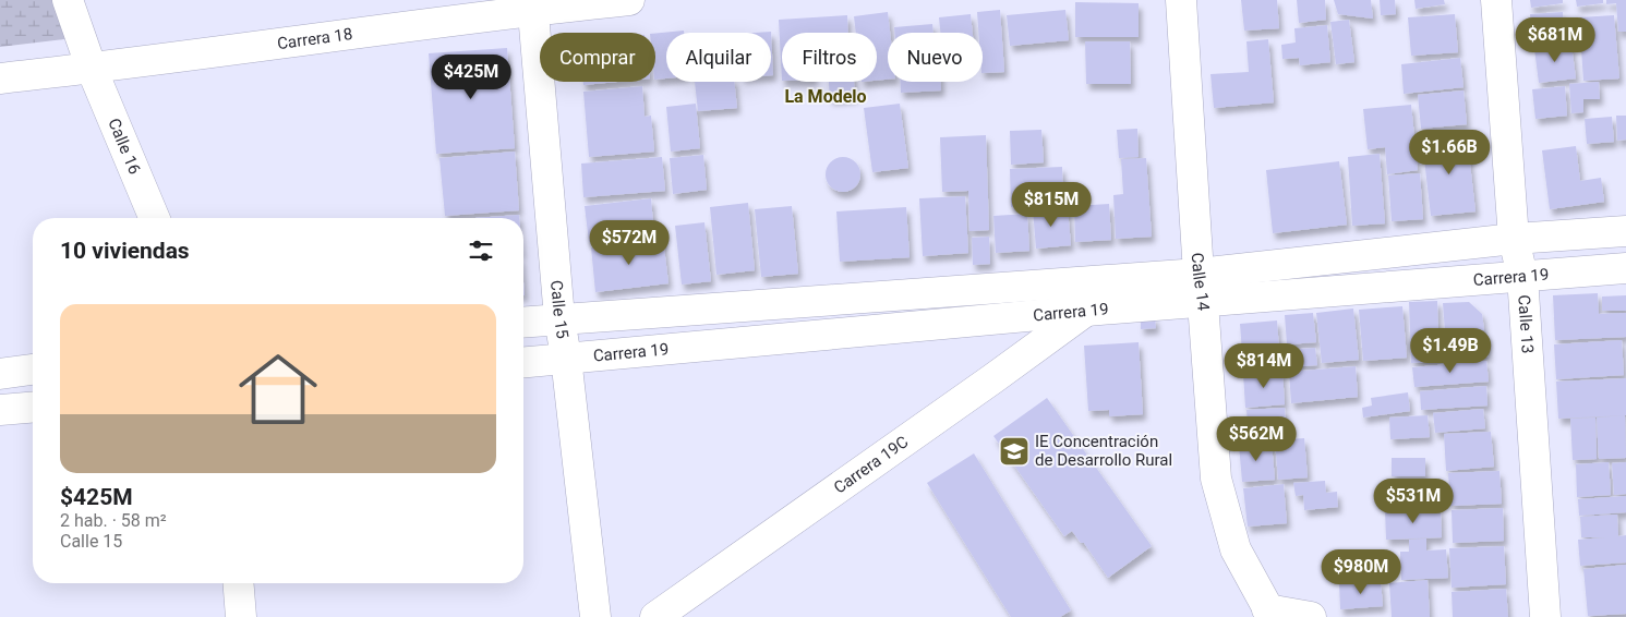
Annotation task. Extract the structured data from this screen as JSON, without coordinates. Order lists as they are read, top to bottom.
{
  "streets": {
    "street": [
      "Carrera 18",
      "Calle 16",
      "Carrera 19",
      "Calle 14",
      "Calle 15",
      "Calle 13",
      "Carrera 19C"
    ]
  },
  "crossings": [
    ["Carrera 18", "Calle 16"],
    ["Carrera 18", "Calle 15"],
    ["Carrera 19", "Calle 14"],
    ["Carrera 19", "Calle 15"],
    ["Carrera 19", "Calle 13"],
    ["Carrera 19", "Carrera 19C"]
  ],
  "districts": ["La Modelo"],
  "places": {
    "school or university": ["IE Concentración de Desarrollo Rural"]
  },
  "page": {
    "price": [
      "$681M",
      "$425M",
      "$1.66B",
      "$815M",
      "$572M",
      "$1.49B",
      "$814M",
      "$562M",
      "$531M",
      "$980M"
    ],
    "chip": [
      "Comprar",
      "Alquilar",
      "Filtros",
      "Nuevo"
    ],
    "heading": "10 viviendas",
    "list": [
      {
        "name": "$425M",
        "note": "2 hab. · 58 m² · Calle 15"
      }
    ]
  }
}
